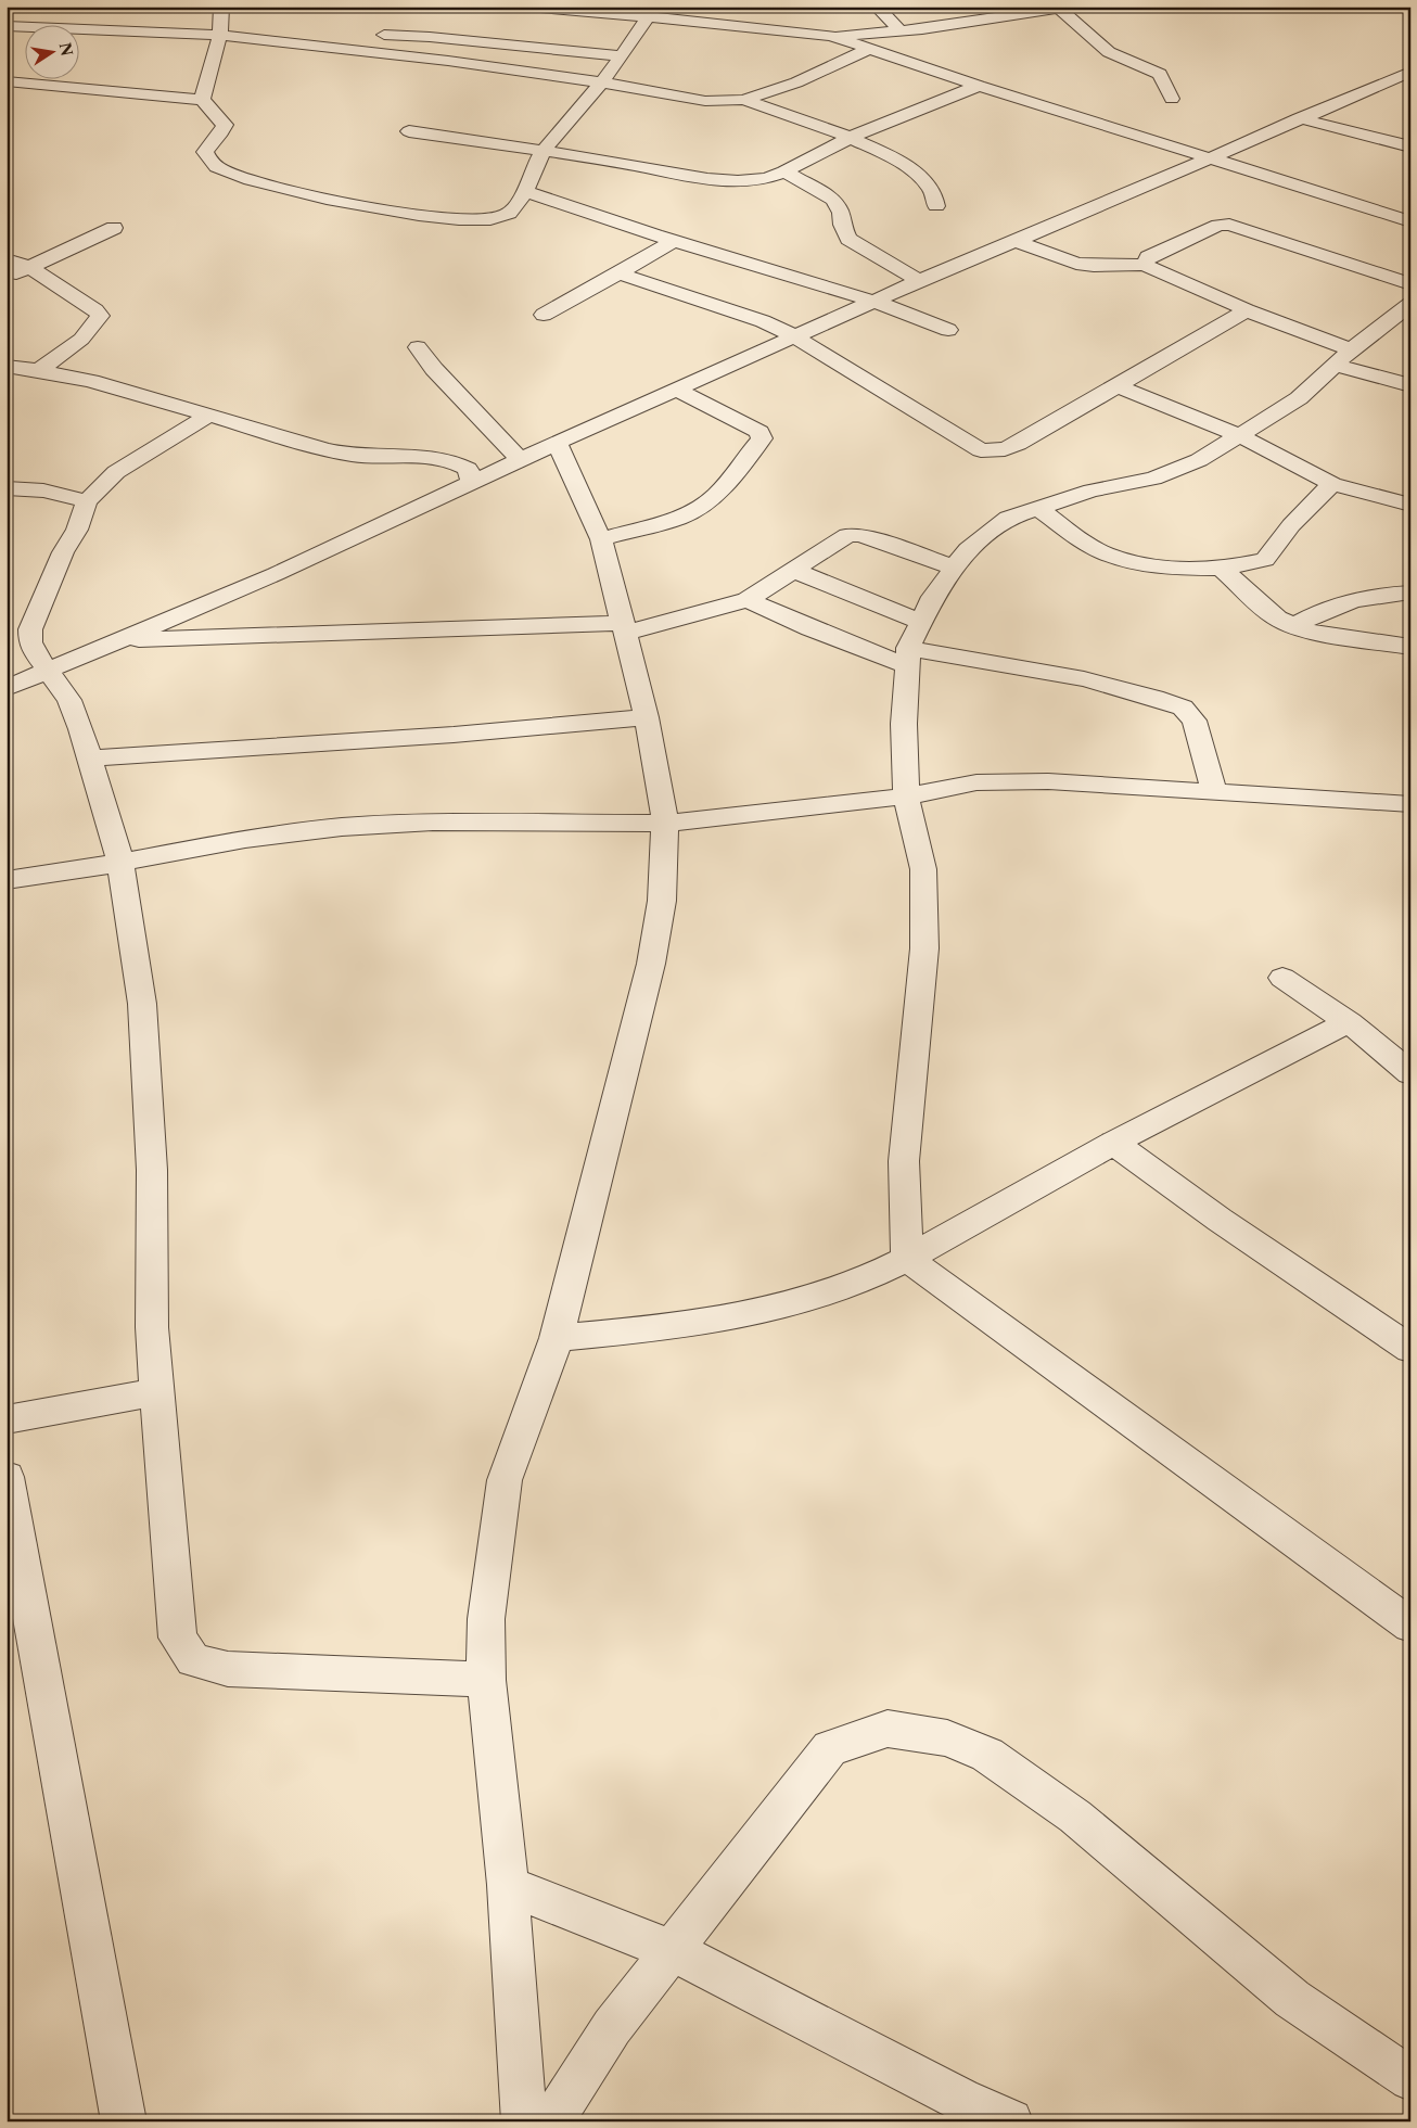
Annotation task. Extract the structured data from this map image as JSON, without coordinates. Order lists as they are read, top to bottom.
{
  "north": "right"
}
